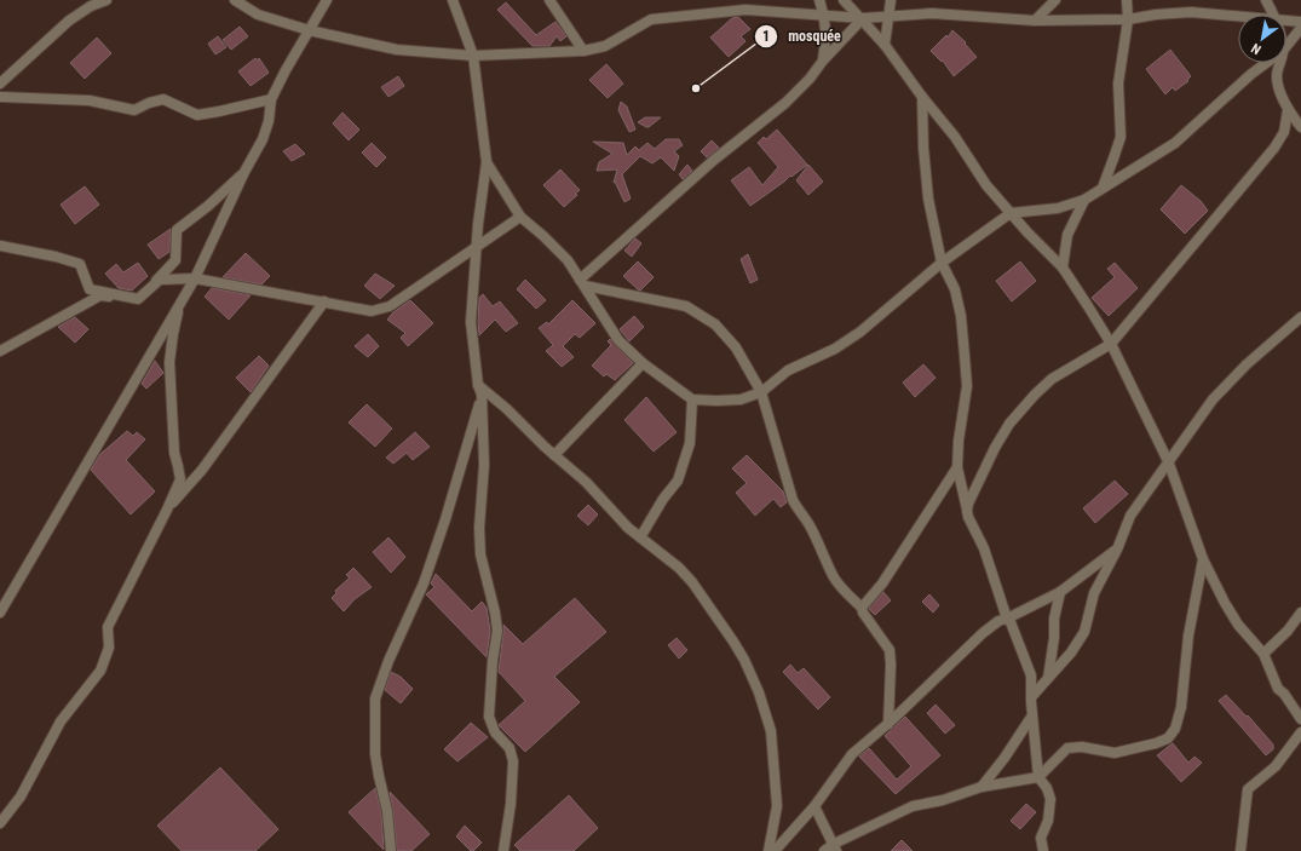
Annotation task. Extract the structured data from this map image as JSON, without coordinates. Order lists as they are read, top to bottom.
{
  "places": ["mosquée"],
  "north": "bottom left"
}
